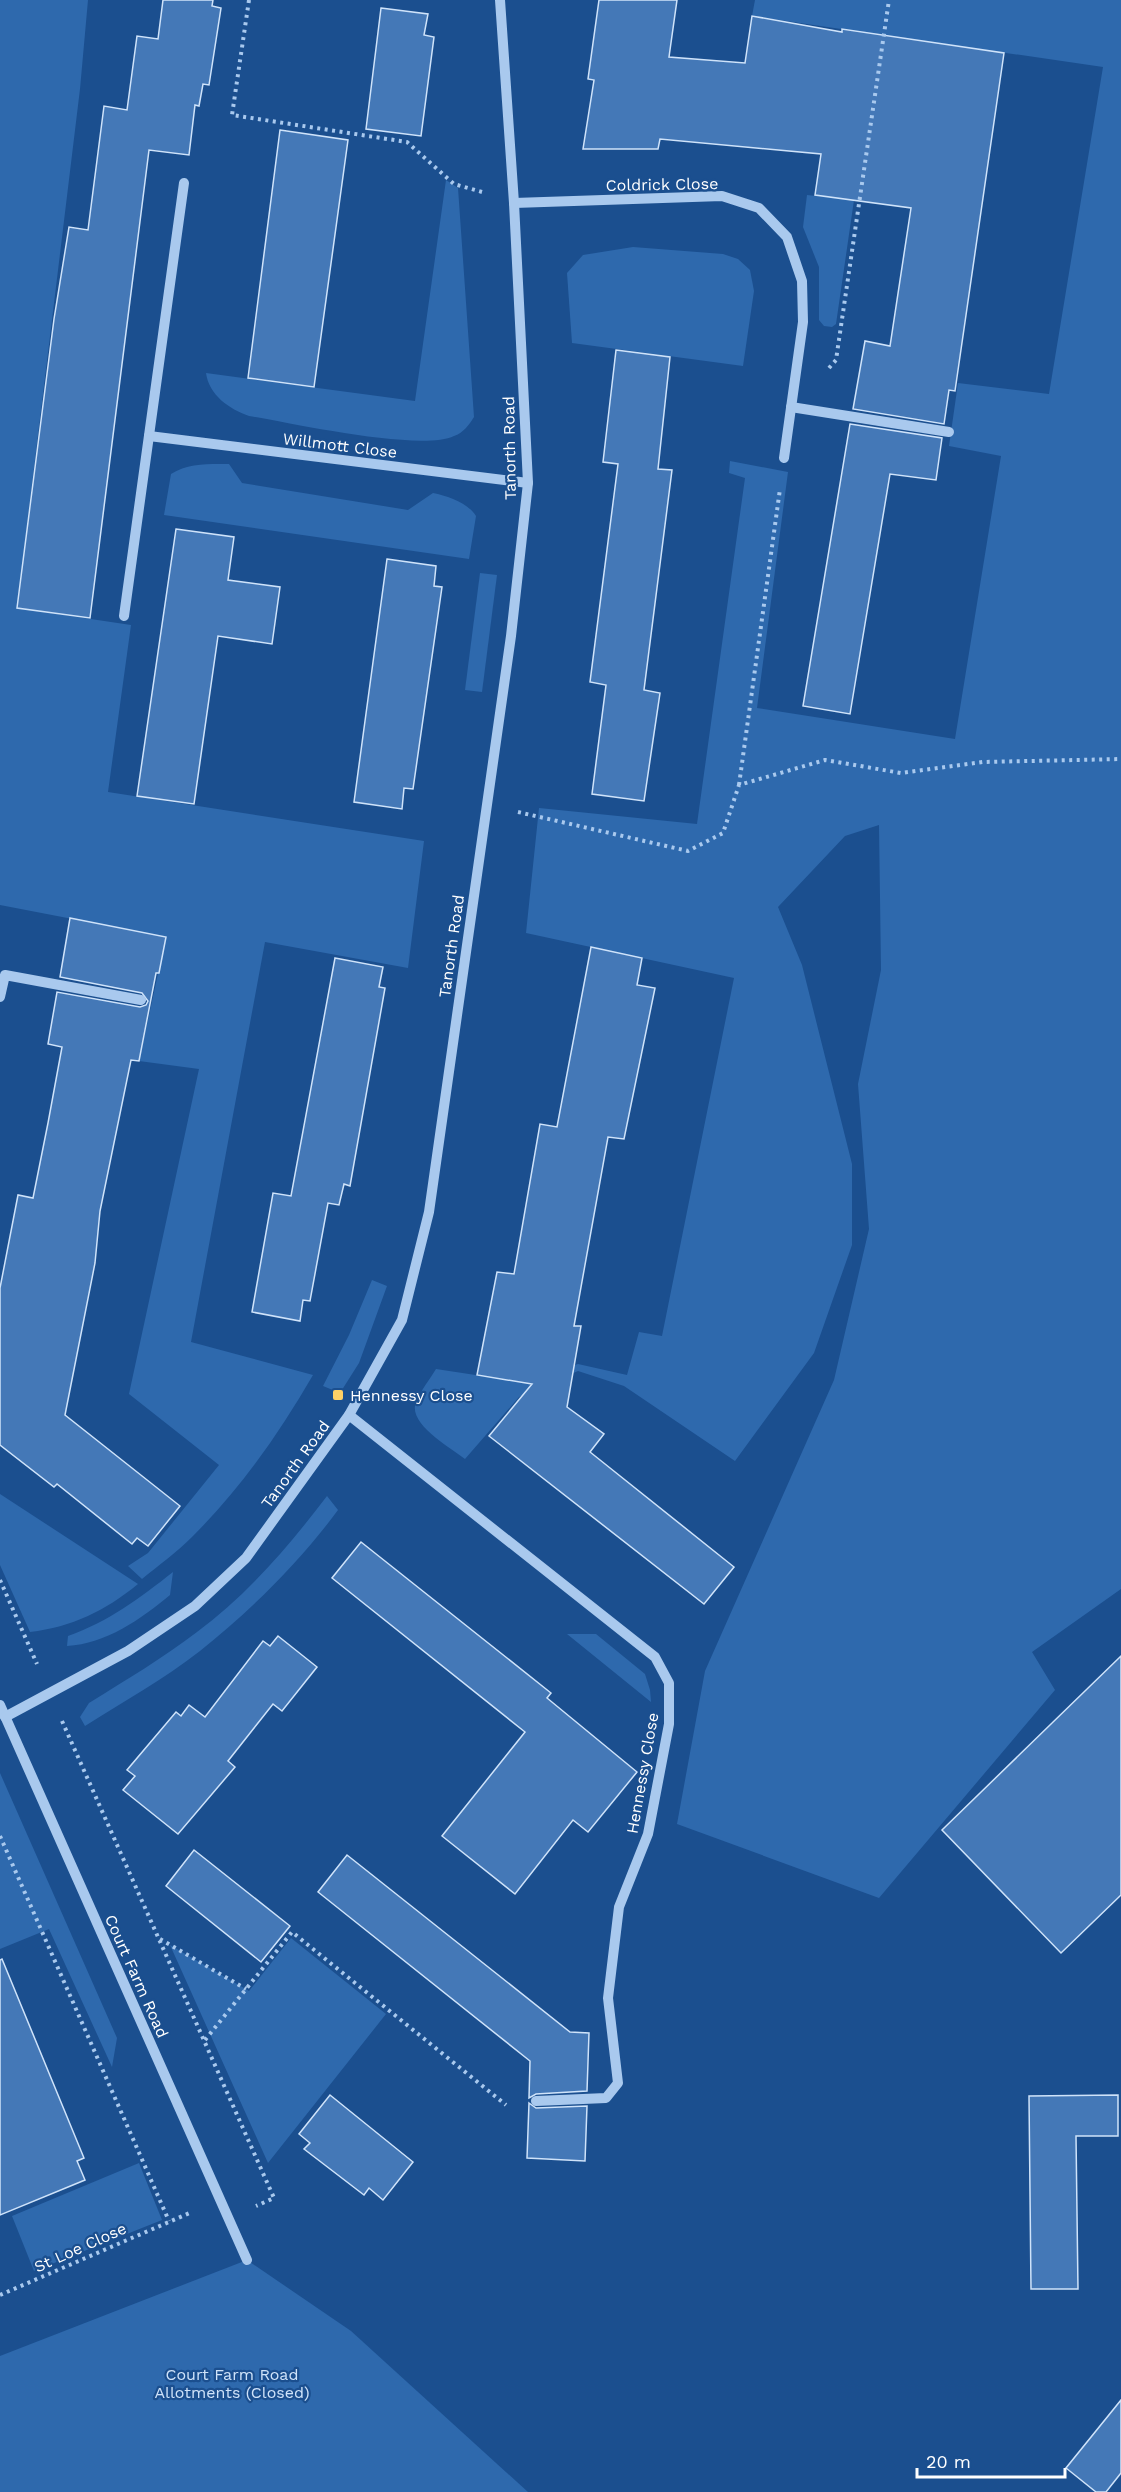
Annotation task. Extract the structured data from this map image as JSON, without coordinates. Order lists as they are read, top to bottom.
{
  "streets": {
    "street": [
      "Coldrick Close",
      "Willmott Close",
      "Tanorth Road",
      "Hennessy Close",
      "Court Farm Road"
    ],
    "path": ["St Loe Close"]
  },
  "crossings": [
    ["Coldrick Close", "Tanorth Road"],
    ["Willmott Close", "Tanorth Road"],
    ["Tanorth Road", "Hennessy Close"],
    ["Tanorth Road", "Court Farm Road"]
  ],
  "parks": ["Court Farm Road Allotments (Closed)"],
  "places": {
    "transit": ["Hennessy Close"]
  },
  "scale_bar": "20 m"
}
